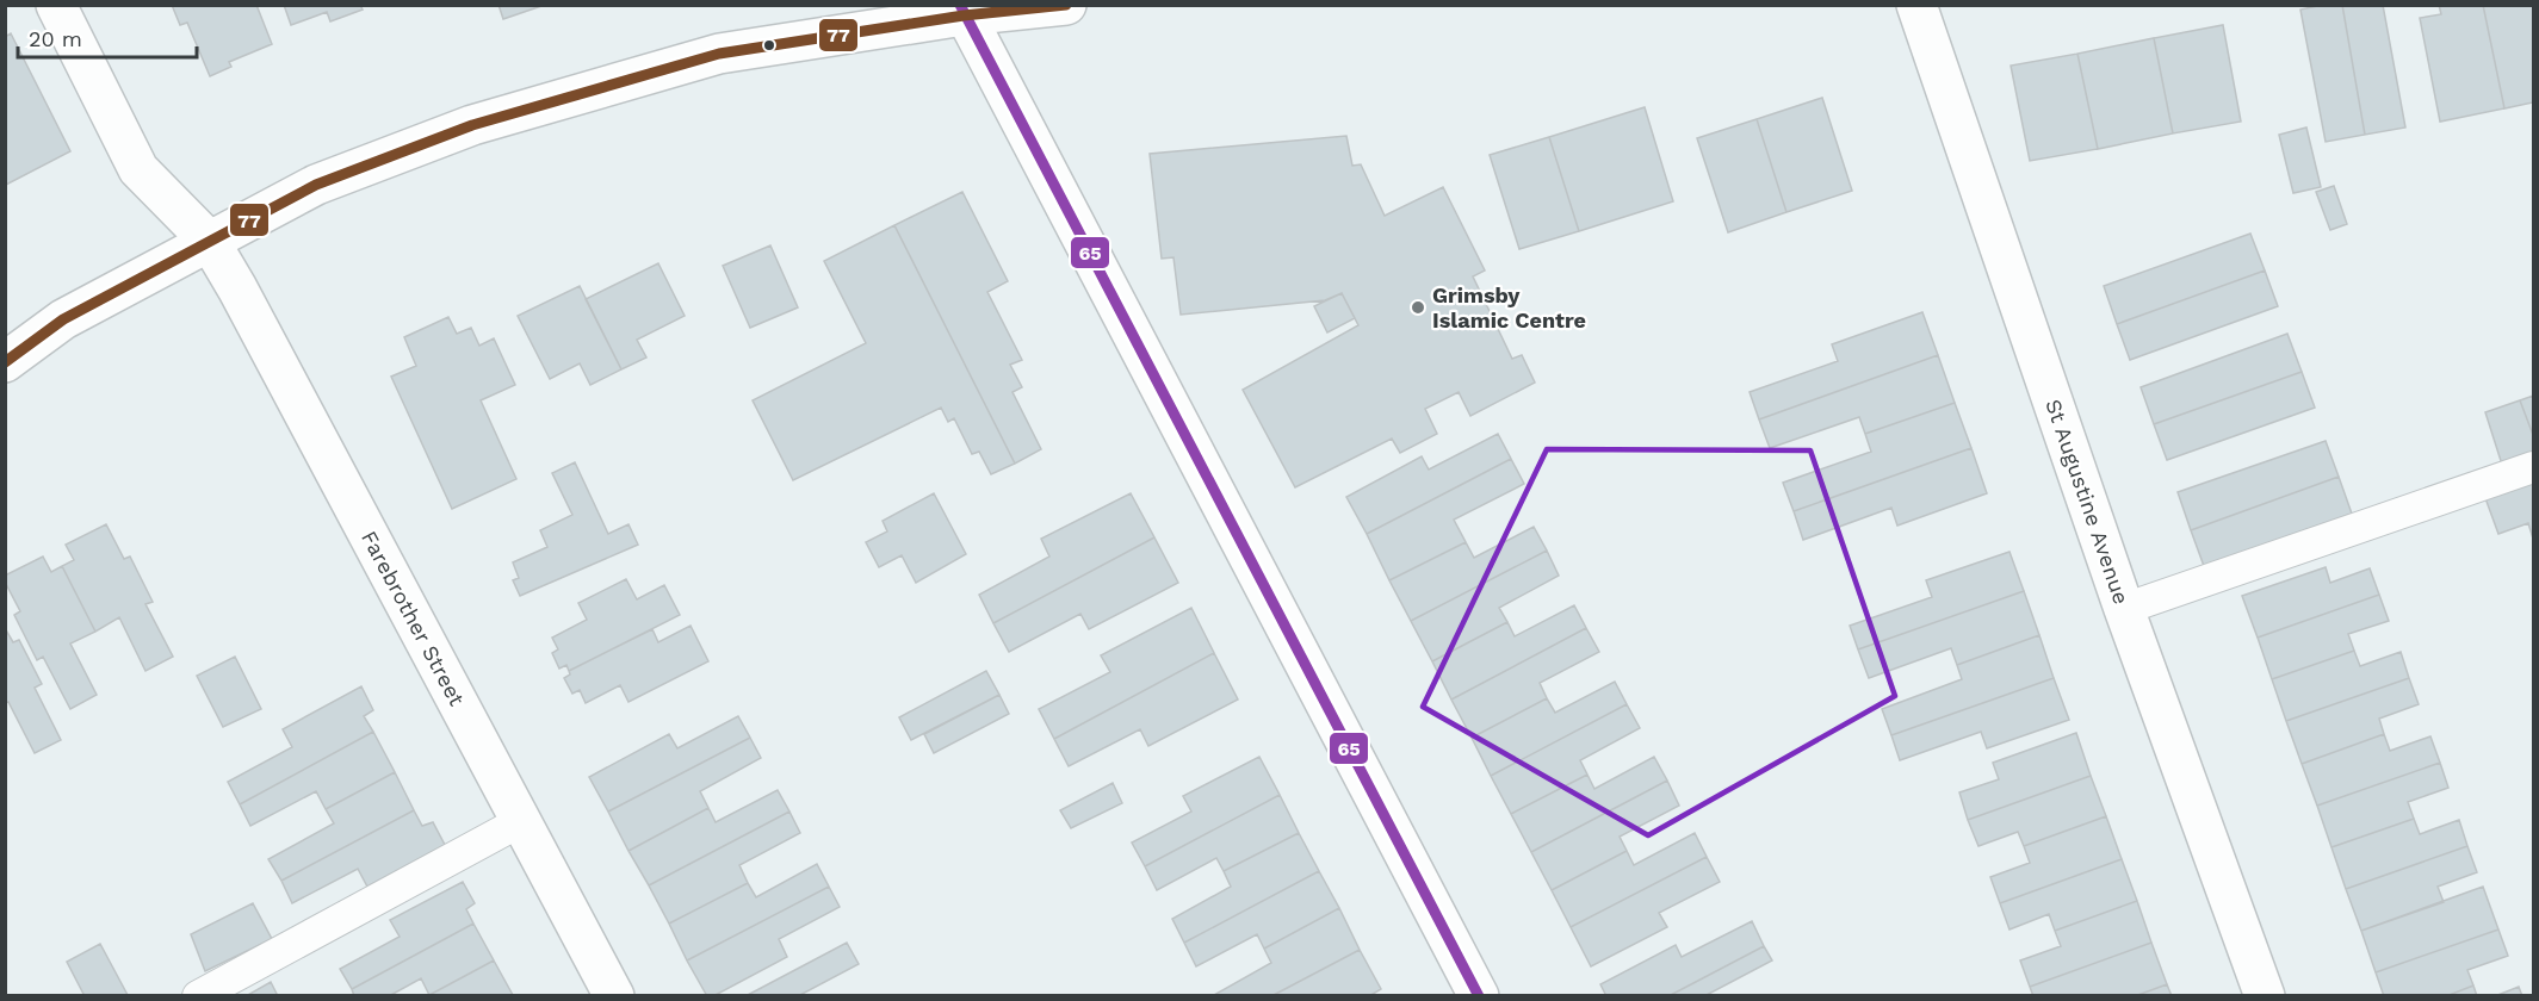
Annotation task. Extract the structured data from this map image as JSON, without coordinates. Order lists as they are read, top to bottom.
{
  "streets": {
    "main road": ["St Augustine Avenue", "Farebrother Street"]
  },
  "places": ["Grimsby Islamic Centre"],
  "lines": ["transit line 65", "transit line 77"],
  "scale_bar": "20 m"
}
